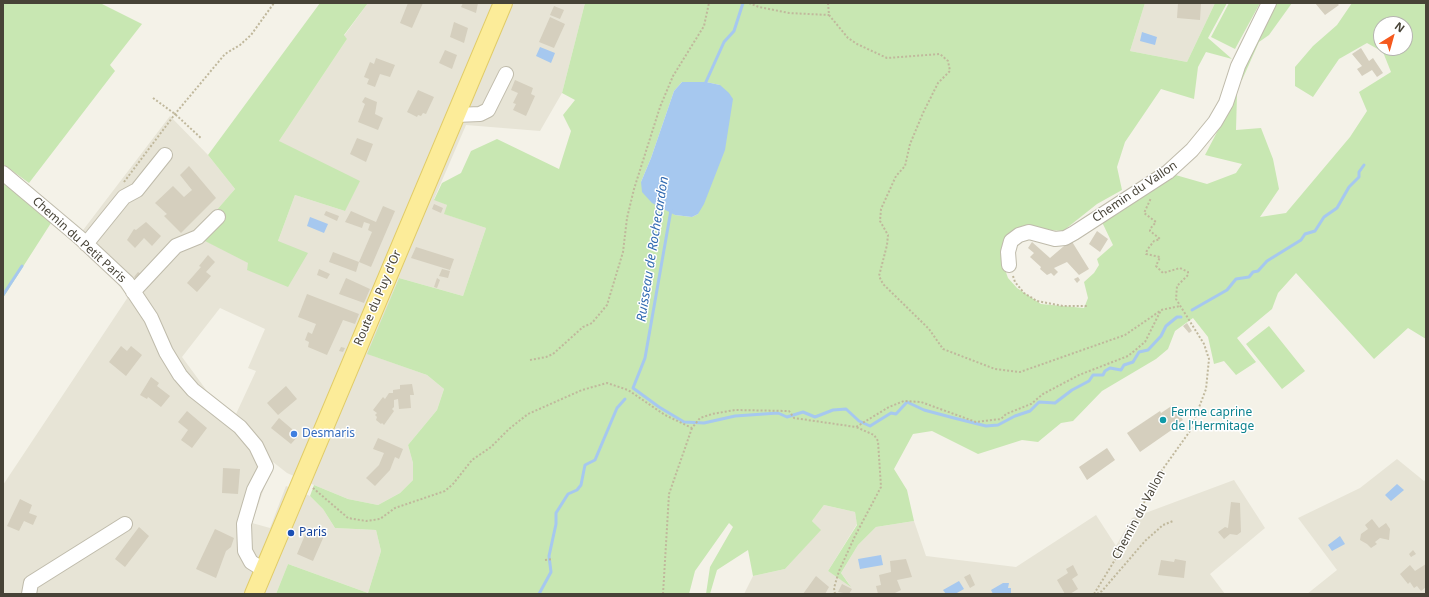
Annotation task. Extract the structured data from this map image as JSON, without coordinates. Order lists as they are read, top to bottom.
{
  "streets": {
    "main road": ["Route du Puy d'Or"],
    "street": ["Chemin du Vallon", "Chemin du Petit Paris"]
  },
  "crossings": [
    ["Chemin du Petit Paris", "Route du Puy d'Or"]
  ],
  "water": ["Ruisseau de Rochecardon"],
  "places": ["Ferme caprine de l'Hermitage", "Desmaris", "Paris"],
  "north": "top right"
}
